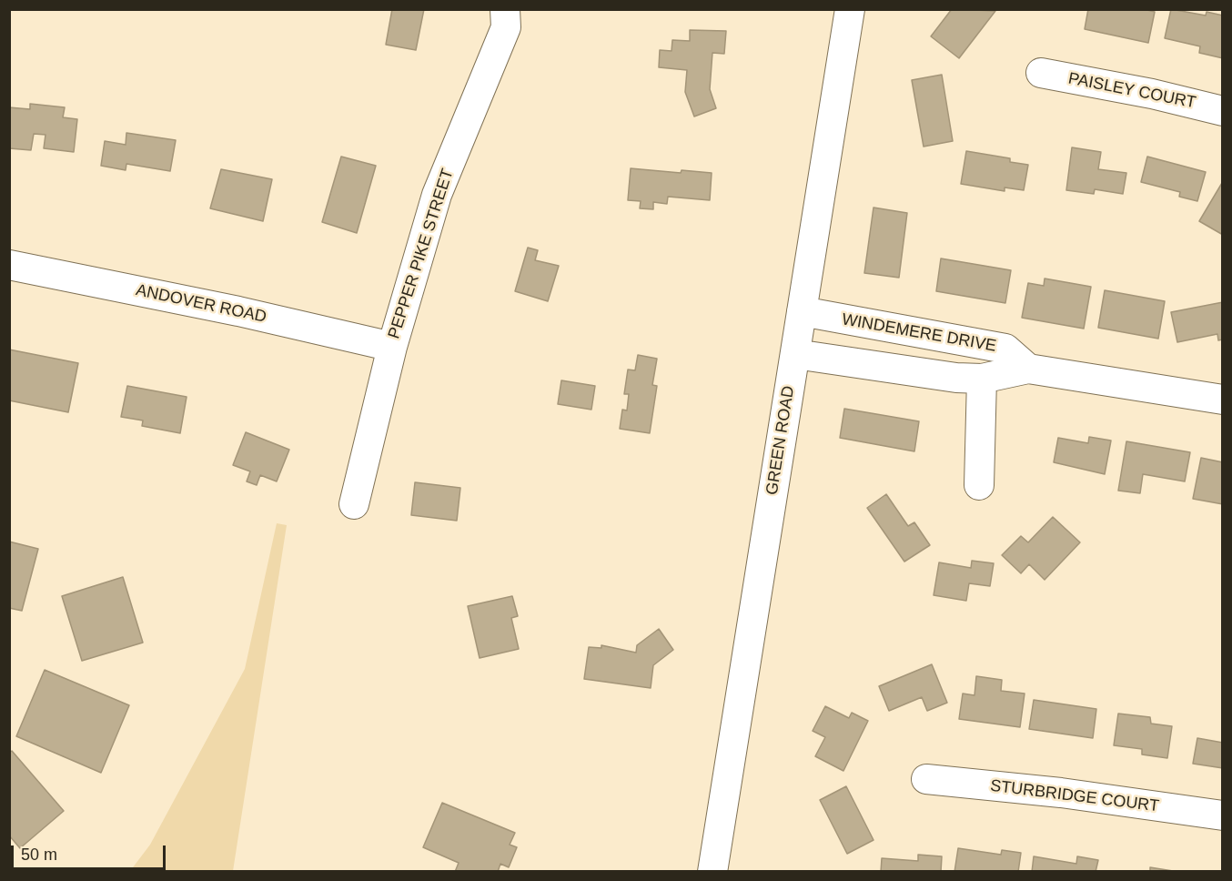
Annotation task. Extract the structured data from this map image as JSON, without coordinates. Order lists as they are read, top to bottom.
{
  "streets": {
    "street": [
      "PAISLEY COURT",
      "PEPPER PIKE STREET",
      "ANDOVER ROAD",
      "WINDEMERE DRIVE",
      "GREEN ROAD",
      "STURBRIDGE COURT"
    ]
  },
  "crossings": [
    ["PEPPER PIKE STREET", "ANDOVER ROAD"],
    ["WINDEMERE DRIVE", "GREEN ROAD"]
  ],
  "scale_bar": "50 m"
}
